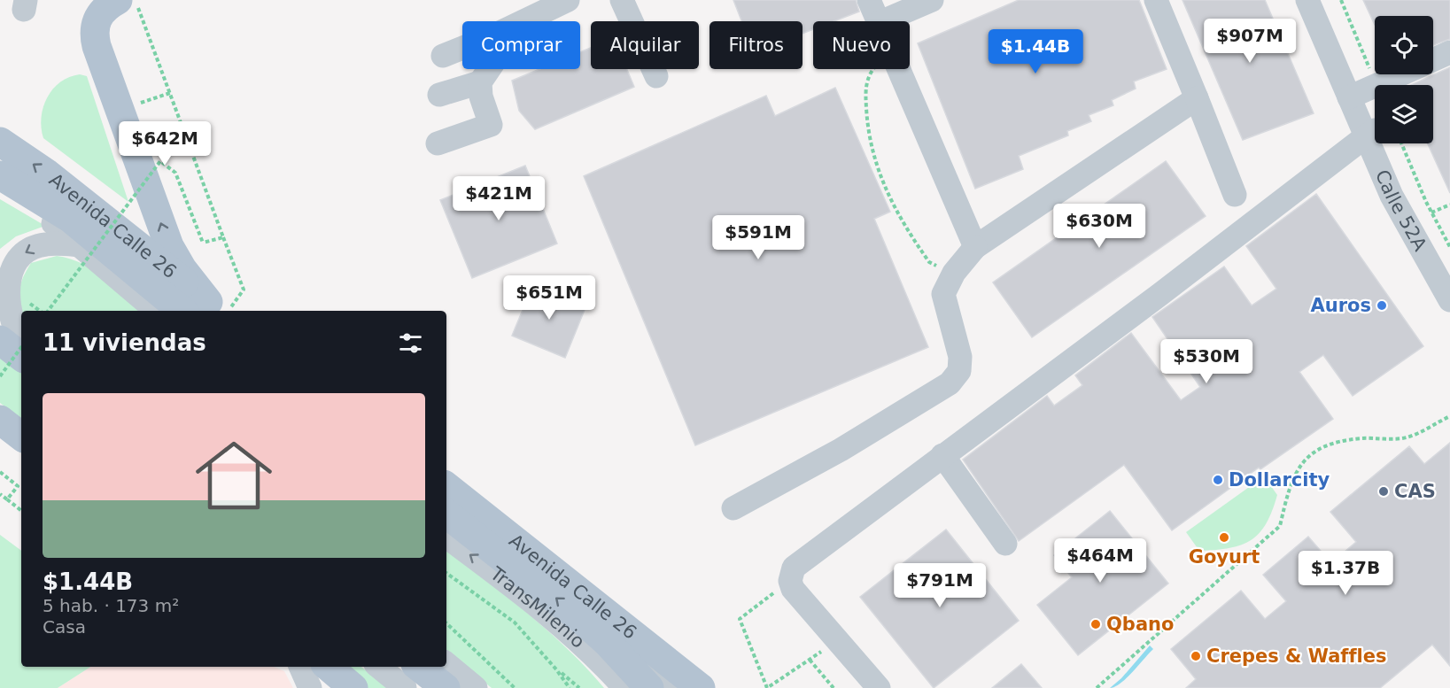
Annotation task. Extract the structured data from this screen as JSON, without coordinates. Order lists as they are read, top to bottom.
{
  "streets": {
    "main road": ["Avenida Calle 26"],
    "street": ["Calle 52A", "TransMilenio"]
  },
  "crossings": [
    ["Avenida Calle 26", "TransMilenio"]
  ],
  "places": [
    "Auros",
    "Dollarcity",
    "CAS",
    "Goyurt",
    "Qbano",
    "Crepes & Waffles"
  ],
  "page": {
    "price": [
      "$907M",
      "$1.44B",
      "$642M",
      "$421M",
      "$630M",
      "$591M",
      "$651M",
      "$530M",
      "$464M",
      "$1.37B",
      "$791M"
    ],
    "chip": [
      "Comprar",
      "Alquilar",
      "Filtros",
      "Nuevo"
    ],
    "heading": "11 viviendas",
    "list": [
      {
        "name": "$1.44B",
        "note": "5 hab. · 173 m² · Casa"
      }
    ]
  }
}
